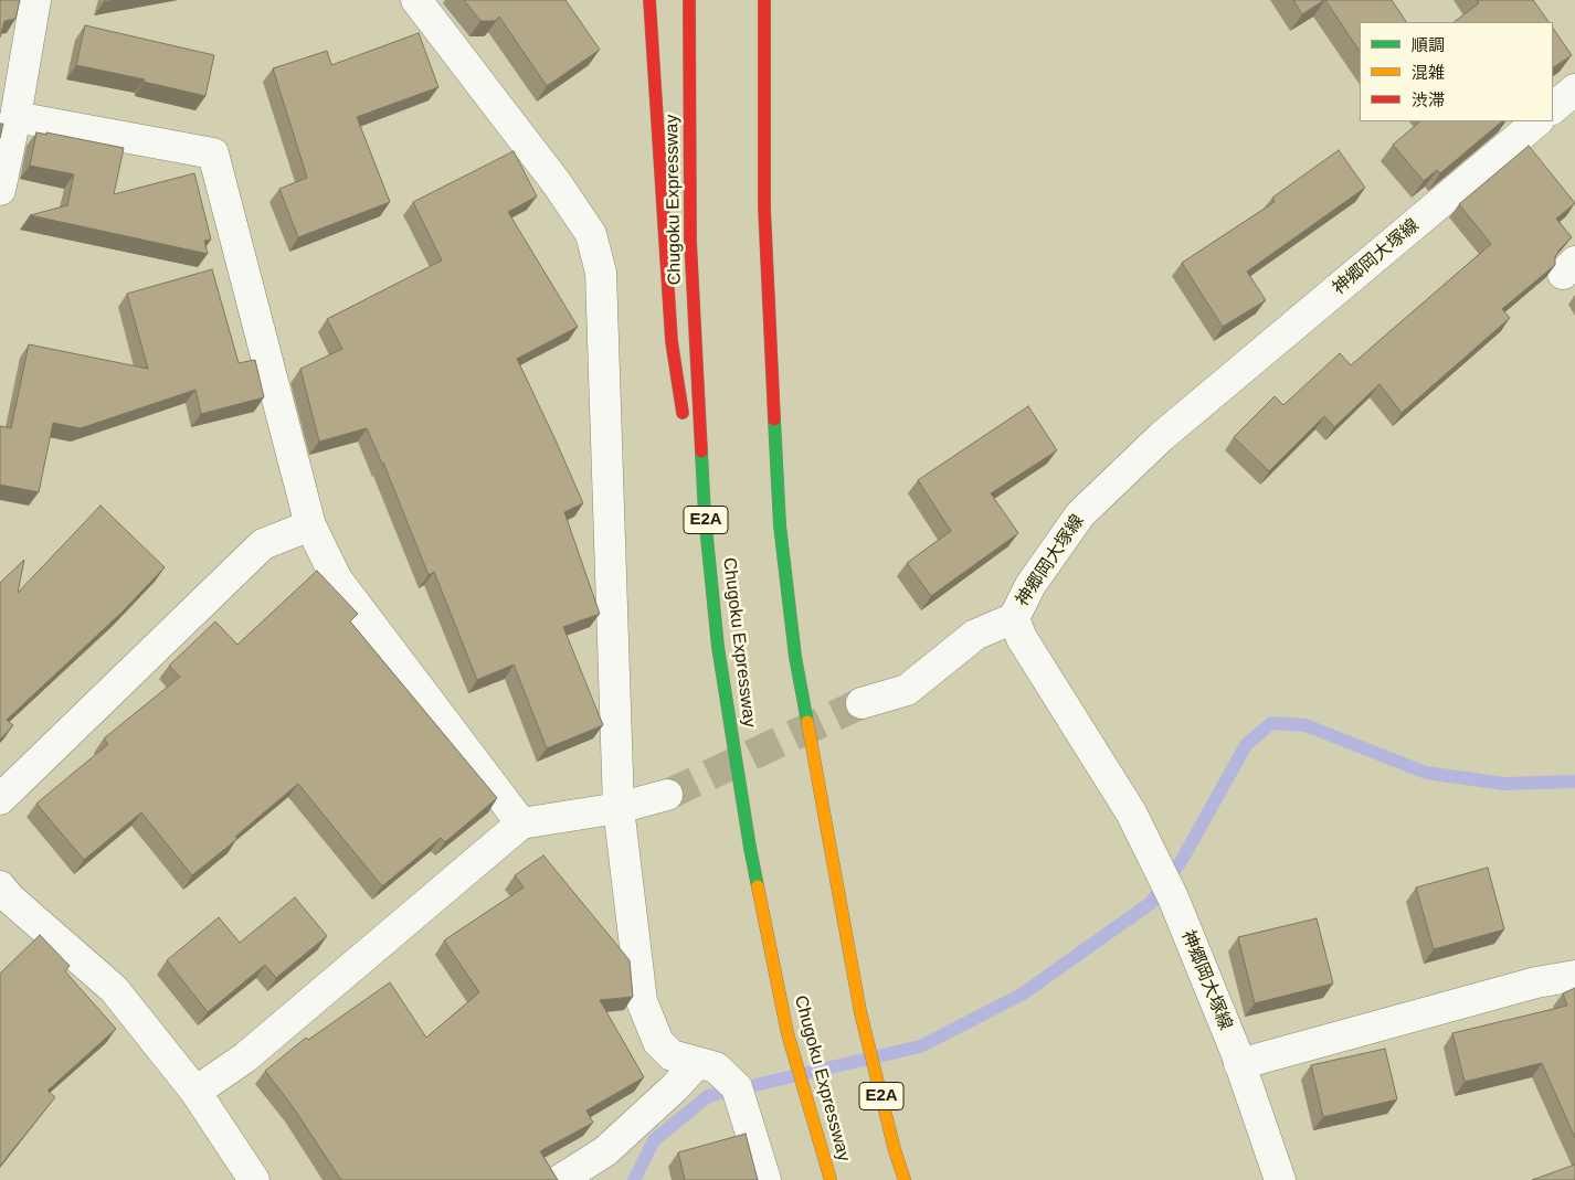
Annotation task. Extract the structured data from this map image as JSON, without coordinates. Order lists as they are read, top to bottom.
{
  "streets": {
    "highway": ["Chugoku Expressway", "E2A"],
    "street": ["神郷岡大塚線"]
  },
  "legend": ["順調", "混雑", "渋滞"]
}
